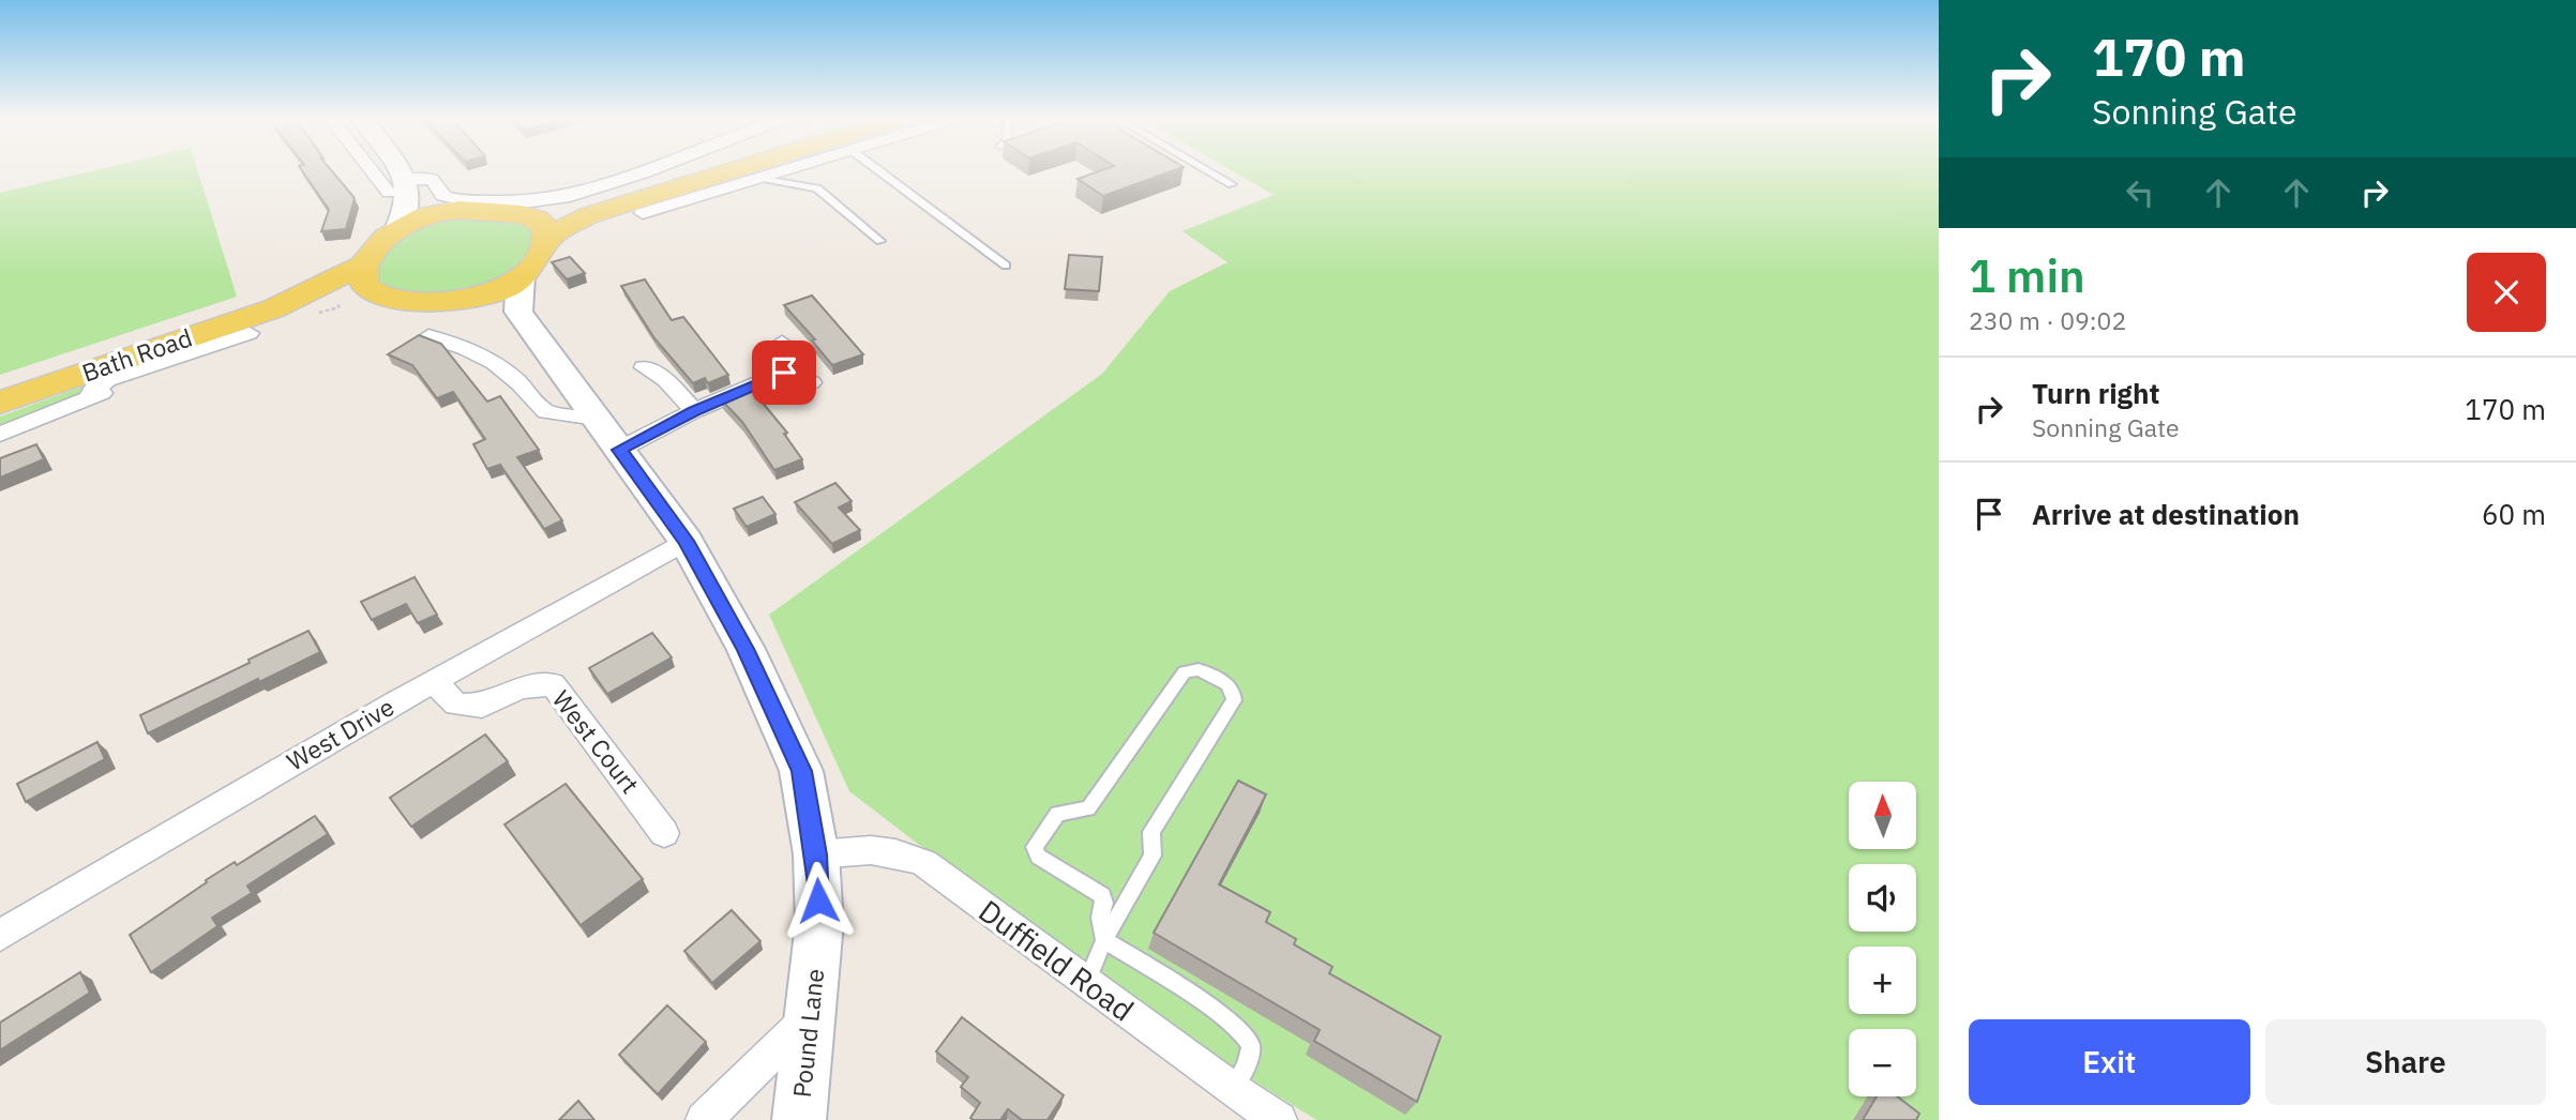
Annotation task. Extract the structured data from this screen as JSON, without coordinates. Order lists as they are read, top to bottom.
{
  "streets": {
    "main road": ["Bath Road"],
    "street": [
      "West Drive",
      "West Court",
      "Duffield Road",
      "Pound Lane"
    ]
  },
  "crossings": [
    ["West Drive", "West Court"],
    ["West Drive", "Pound Lane"],
    ["Duffield Road", "Pound Lane"]
  ],
  "north": "top",
  "page": {
    "turn": ["170 m", "Sonning Gate"],
    "heading": ["1 min", "230 m · 09:02"],
    "list": [
      {
        "name": "Turn right",
        "note": "Sonning Gate",
        "value": "170 m"
      },
      {
        "name": "Arrive at destination",
        "value": "60 m"
      }
    ],
    "map_buttons": ["+", "−"],
    "buttons": ["Exit", "Share"]
  }
}
